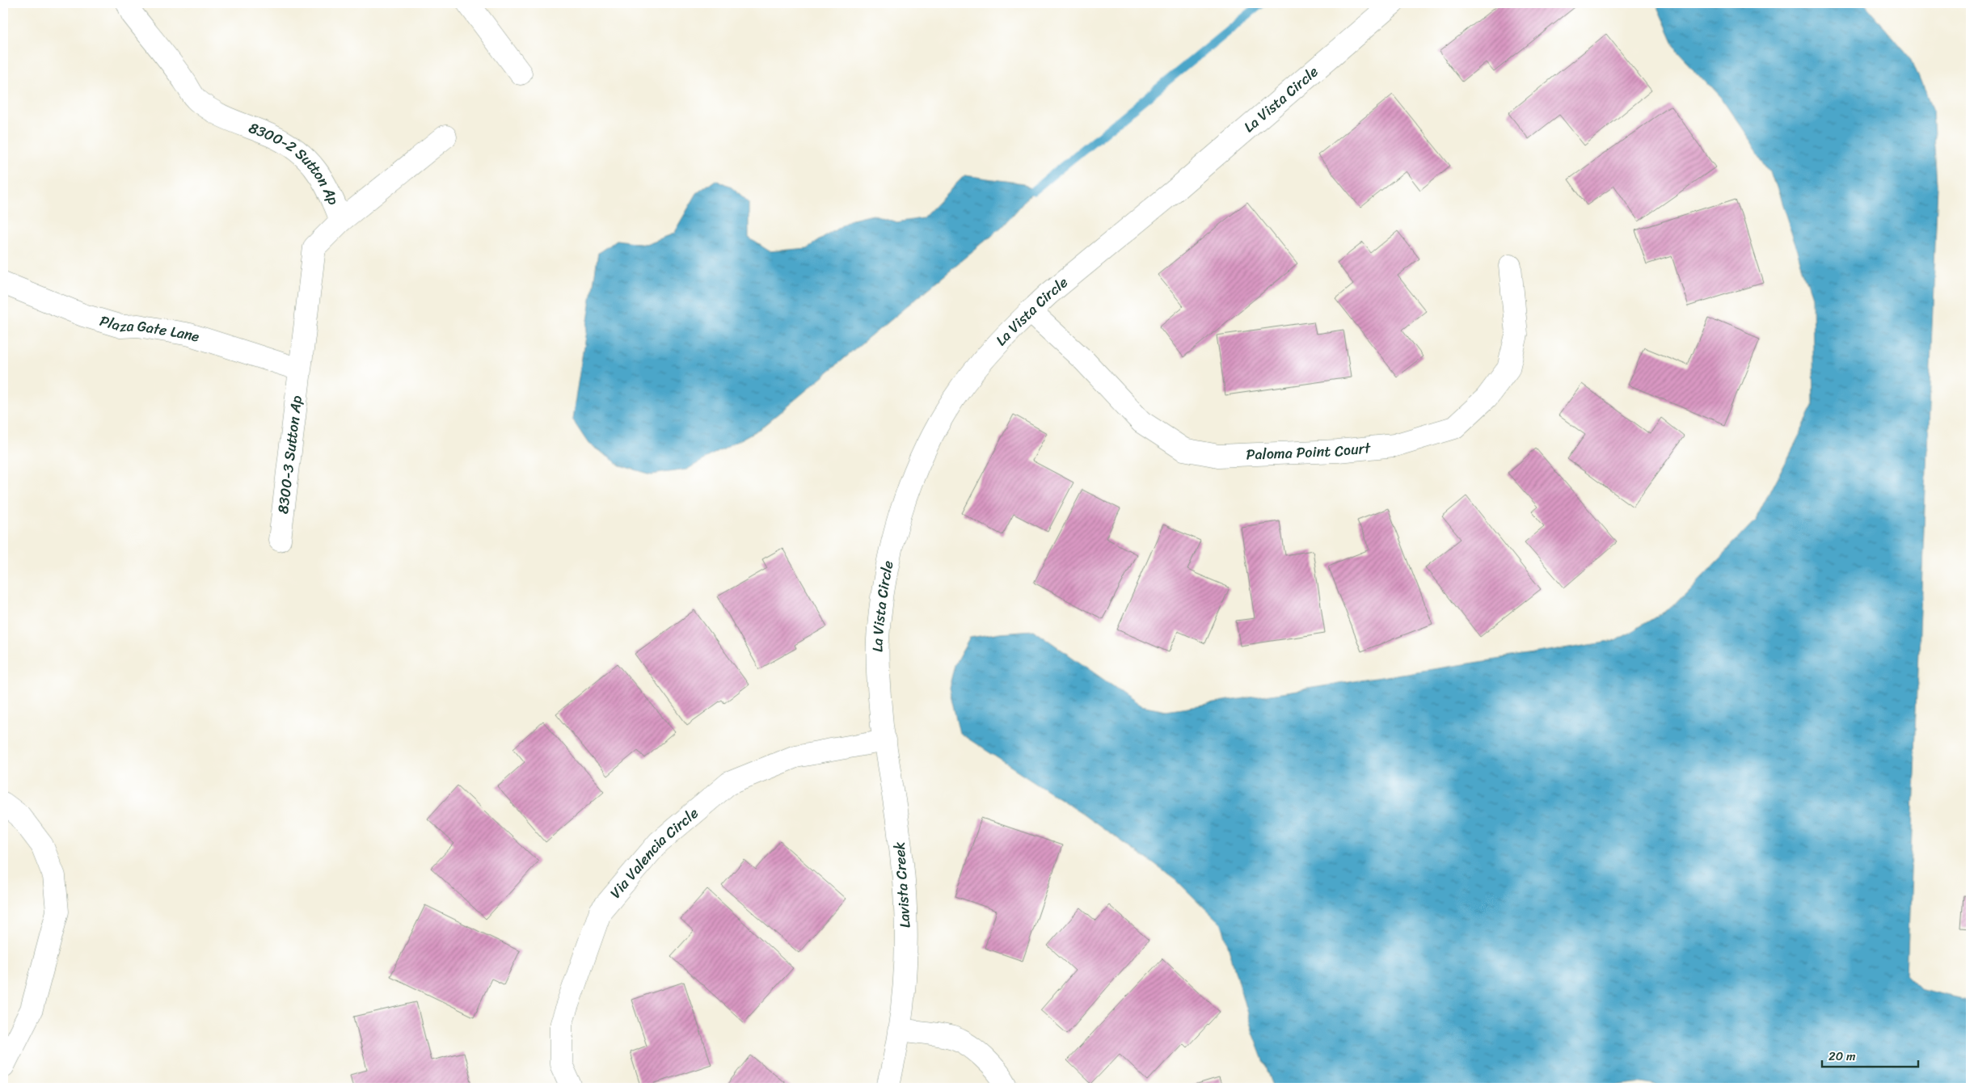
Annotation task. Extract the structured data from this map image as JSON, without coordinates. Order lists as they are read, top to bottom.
{
  "streets": {
    "street": [
      "La Vista Circle",
      "8300-2 Sutton Ap",
      "Plaza Gate Lane",
      "Paloma Point Court",
      "8300-3 Sutton Ap",
      "Via Valencia Circle",
      "Lavista Creek"
    ]
  },
  "crossings": [
    ["La Vista Circle", "Paloma Point Court"],
    ["La Vista Circle", "Via Valencia Circle"],
    ["La Vista Circle", "Lavista Creek"],
    ["8300-2 Sutton Ap", "Plaza Gate Lane"],
    ["8300-2 Sutton Ap", "8300-3 Sutton Ap"],
    ["Plaza Gate Lane", "8300-3 Sutton Ap"],
    ["Via Valencia Circle", "Lavista Creek"]
  ],
  "scale_bar": "20 m"
}
